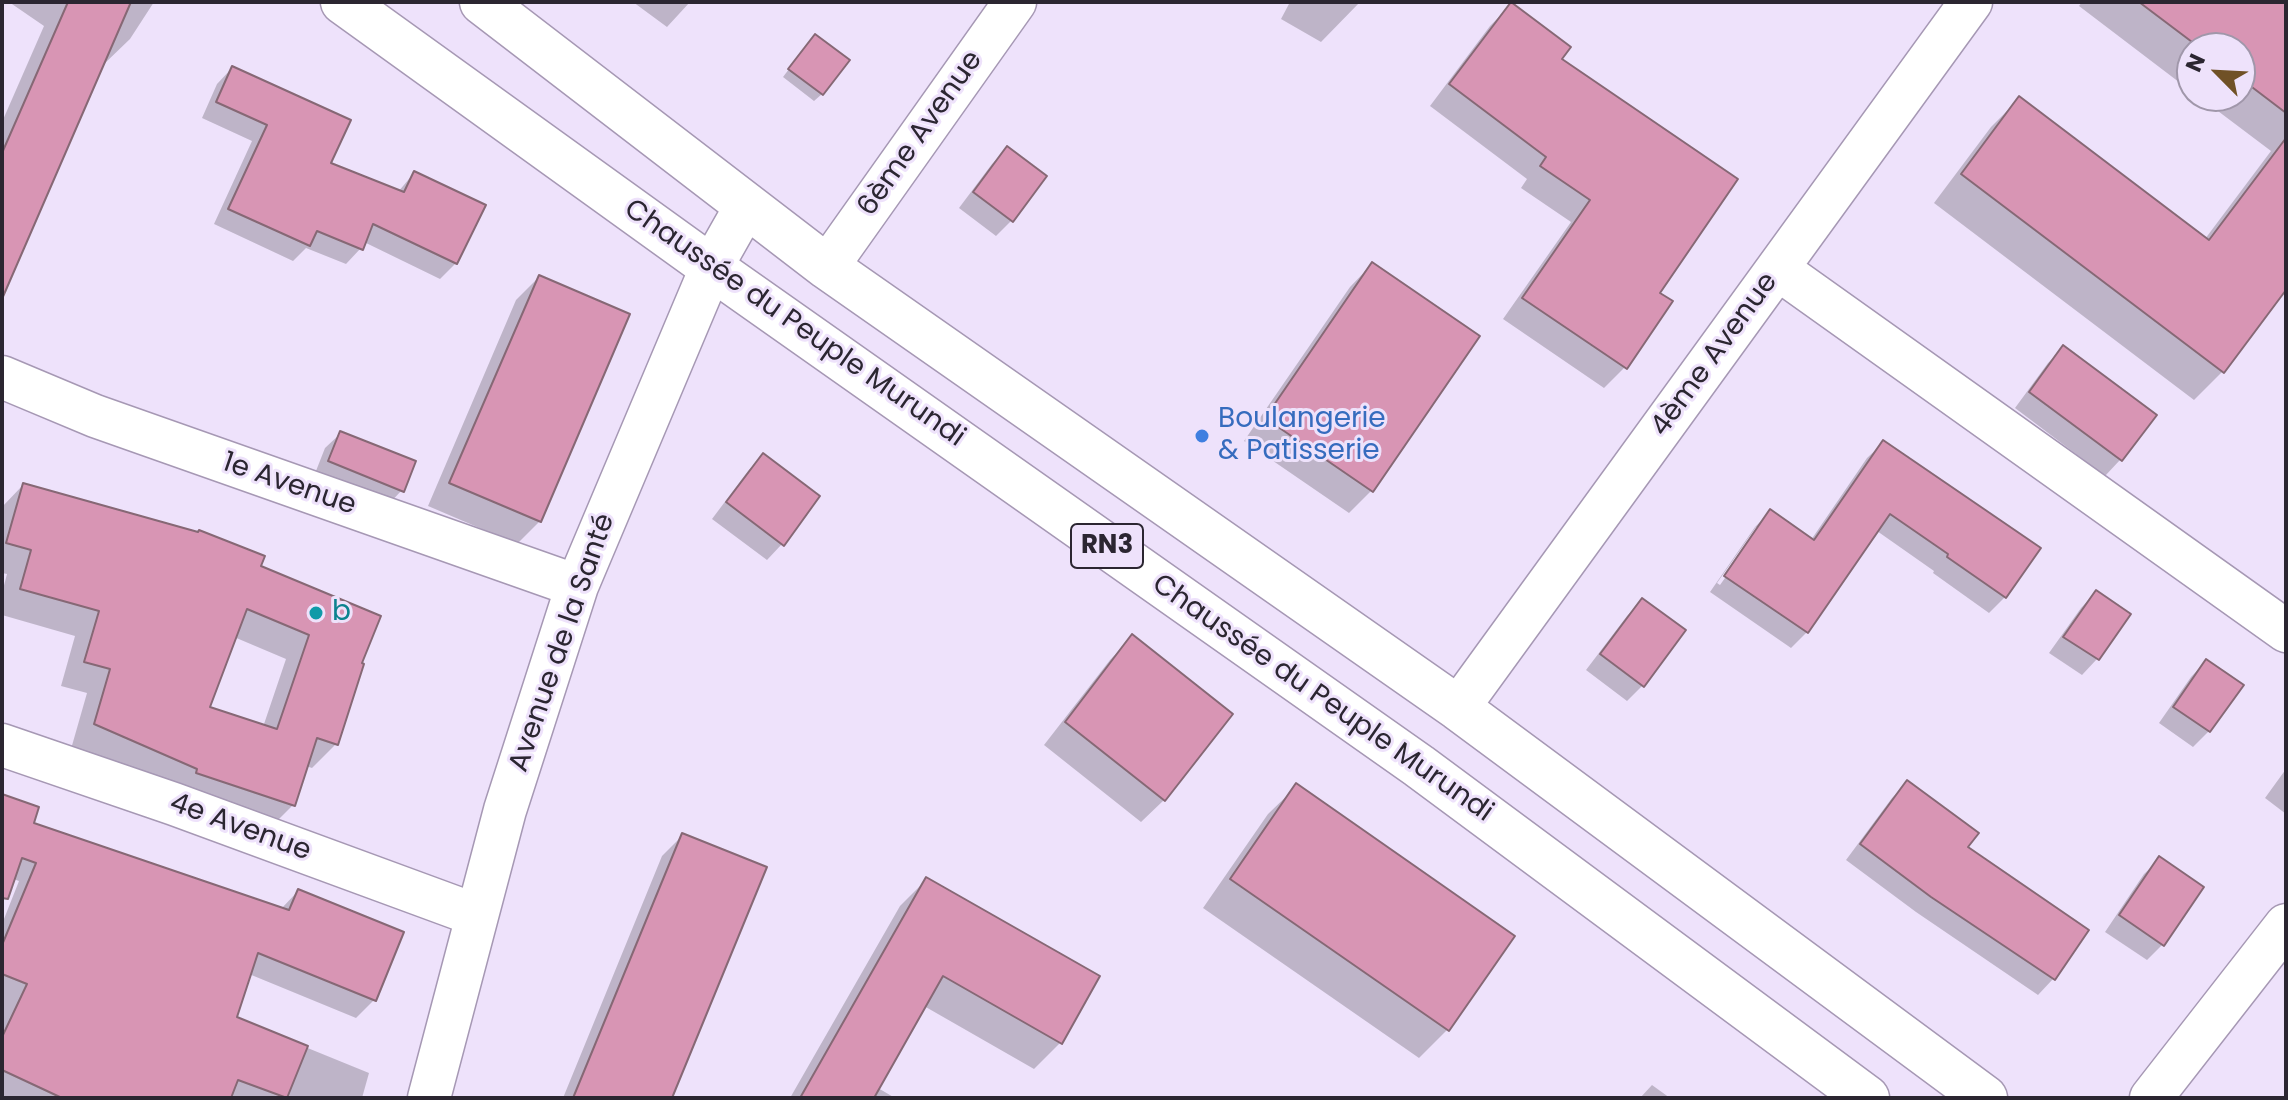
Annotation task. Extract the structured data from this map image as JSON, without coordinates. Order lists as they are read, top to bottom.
{
  "streets": {
    "highway": ["Chaussée du Peuple Murundi", "RN3"],
    "street": [
      "6ème Avenue",
      "4ème Avenue",
      "1e Avenue",
      "Avenue de la Santé",
      "4e Avenue"
    ]
  },
  "crossings": [
    ["6ème Avenue", "RN3"],
    ["Chaussée du Peuple Murundi", "Avenue de la Santé"],
    ["4ème Avenue", "RN3"],
    ["1e Avenue", "Avenue de la Santé"],
    ["RN3", "Avenue de la Santé"],
    ["Avenue de la Santé", "4e Avenue"]
  ],
  "places": ["Boulangerie & Patisserie", "b"],
  "north": "top left"
}
